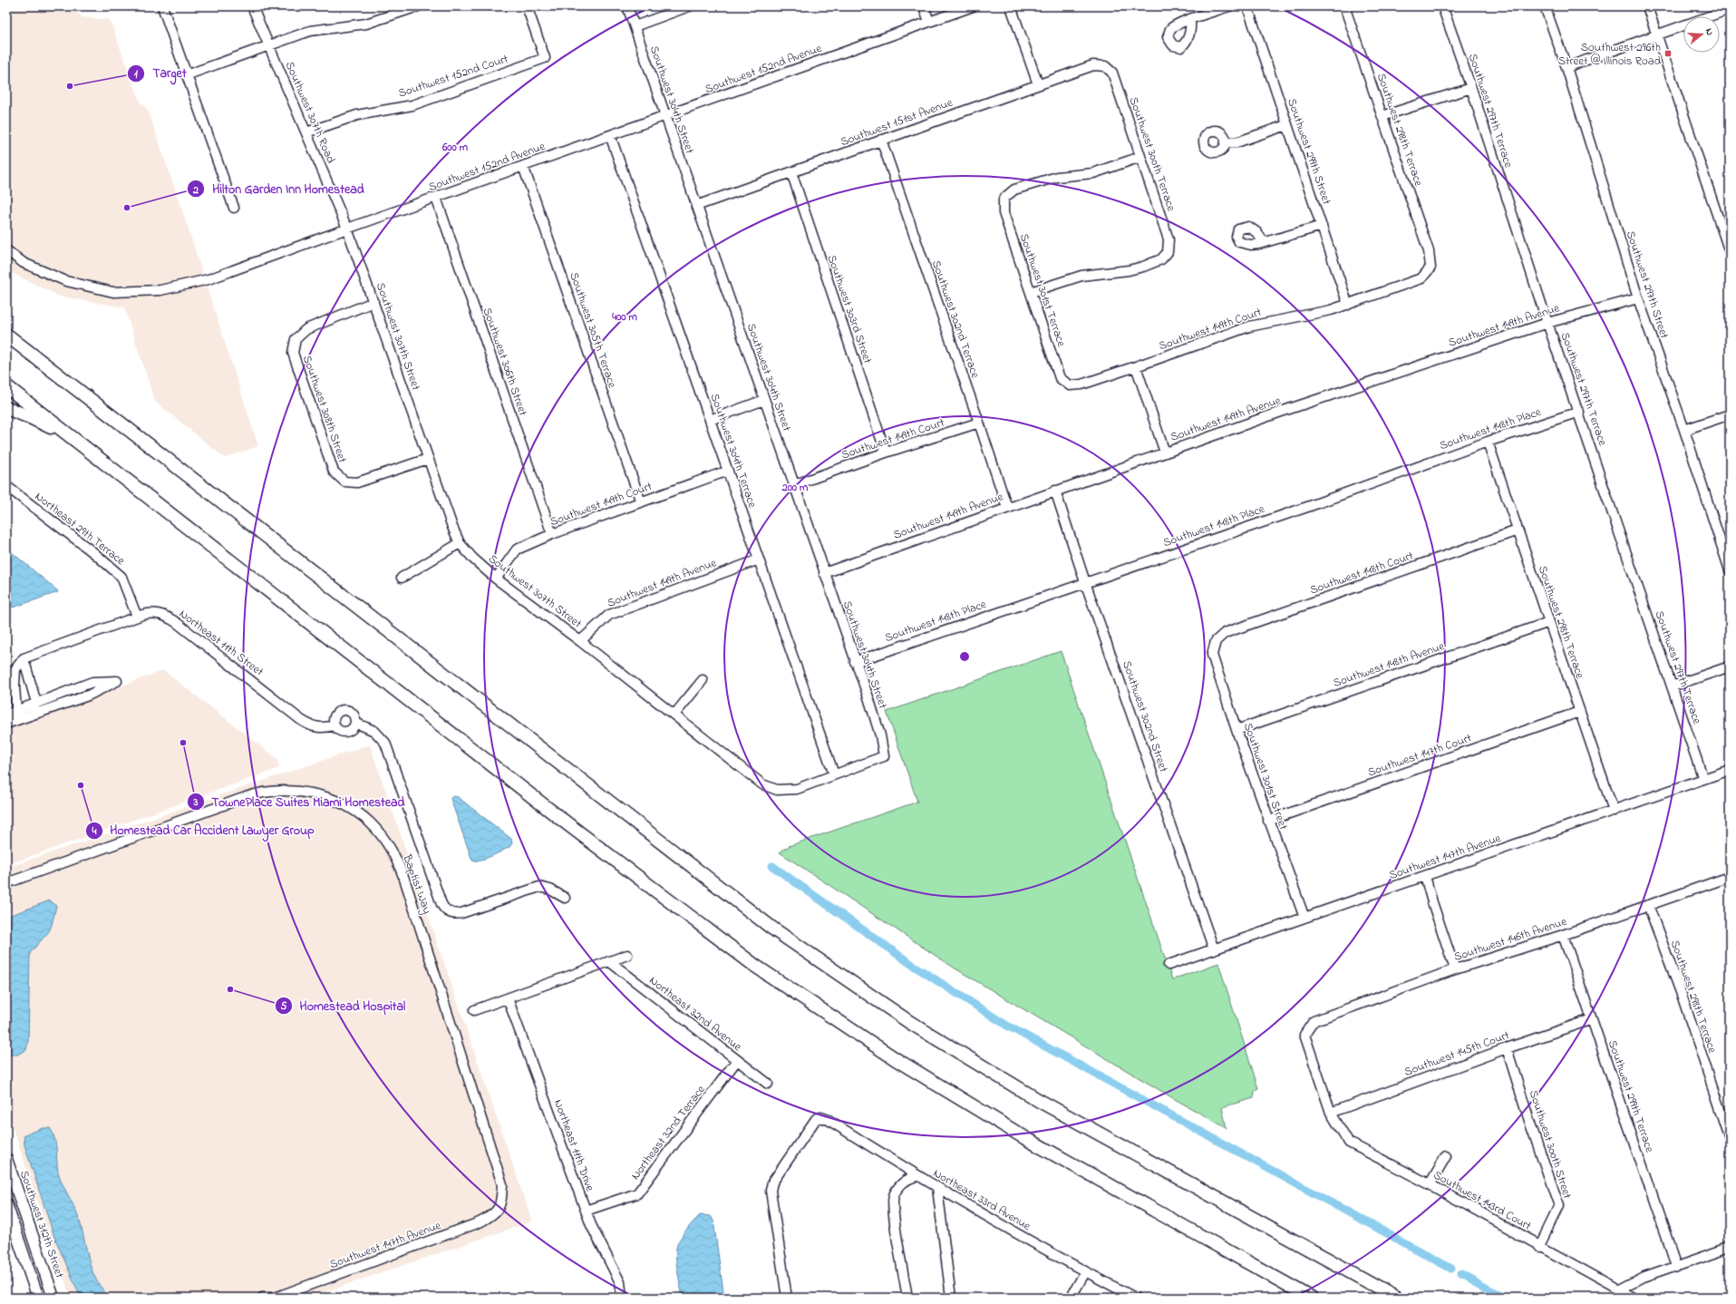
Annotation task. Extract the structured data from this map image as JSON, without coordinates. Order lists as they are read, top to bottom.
{
  "streets": {
    "main road": ["Southwest 312th Street"],
    "street": [
      "Southwest 152nd Avenue",
      "Southwest 152nd Court",
      "Southwest 304th Street",
      "Southwest 297th Terrace",
      "Southwest 307th Road",
      "Southwest 151st Avenue",
      "Southwest 298th Terrace",
      "Southwest 299th Street",
      "Southwest 300th Terrace",
      "Southwest 297th Street",
      "Southwest 301st Terrace",
      "Southwest 303rd Street",
      "Southwest 302nd Terrace",
      "Southwest 149th Avenue",
      "Southwest 149th Court",
      "Southwest 305th Terrace",
      "Southwest 307th Street",
      "Southwest 306th Street",
      "Southwest 308th Street",
      "Southwest 148th Place",
      "Southwest 304th Terrace",
      "Northeast 29th Terrace",
      "Southwest 148th Court",
      "Northeast 11th Street",
      "Southwest 148th Avenue",
      "Southwest 302nd Street",
      "Southwest 147th Court",
      "Southwest 301st Street",
      "Southwest 147th Avenue",
      "Baptist Way",
      "Southwest 146th Avenue",
      "Northeast 32nd Avenue",
      "Southwest 145th Court",
      "Southwest 299th Terrace",
      "Northeast 32nd Terrace",
      "Southwest 300th Street",
      "Northeast 11th Drive",
      "Northeast 33rd Avenue",
      "Southwest 143rd Court"
    ]
  },
  "crossings": [
    ["Southwest 152nd Avenue", "Southwest 304th Street"],
    ["Southwest 152nd Avenue", "Southwest 307th Road"],
    ["Southwest 152nd Avenue", "Southwest 305th Terrace"],
    ["Southwest 152nd Avenue", "Southwest 307th Street"],
    ["Southwest 152nd Avenue", "Southwest 306th Street"],
    ["Southwest 152nd Avenue", "Southwest 304th Terrace"],
    ["Southwest 152nd Court", "Southwest 307th Road"],
    ["Southwest 304th Street", "Southwest 151st Avenue"],
    ["Southwest 304th Street", "Southwest 149th Avenue"],
    ["Southwest 304th Street", "Southwest 149th Court"],
    ["Southwest 304th Street", "Southwest 307th Street"],
    ["Southwest 304th Street", "Southwest 148th Place"],
    ["Southwest 304th Street", "Southwest 304th Terrace"],
    ["Southwest 297th Terrace", "Southwest 149th Avenue"],
    ["Southwest 297th Terrace", "Southwest 148th Place"],
    ["Southwest 297th Terrace", "Southwest 147th Avenue"],
    ["Southwest 307th Road", "Southwest 307th Street"],
    ["Southwest 151st Avenue", "Southwest 300th Terrace"],
    ["Southwest 151st Avenue", "Southwest 303rd Street"],
    ["Southwest 151st Avenue", "Southwest 302nd Terrace"],
    ["Southwest 298th Terrace", "Southwest 149th Court"],
    ["Southwest 298th Terrace", "Southwest 148th Place"],
    ["Southwest 298th Terrace", "Southwest 148th Court"],
    ["Southwest 298th Terrace", "Southwest 148th Avenue"],
    ["Southwest 298th Terrace", "Southwest 147th Court"],
    ["Southwest 298th Terrace", "Southwest 147th Avenue"],
    ["Southwest 298th Terrace", "Southwest 146th Avenue"],
    ["Southwest 299th Street", "Southwest 149th Court"],
    ["Southwest 300th Terrace", "Southwest 301st Terrace"],
    ["Southwest 297th Street", "Southwest 149th Avenue"],
    ["Southwest 301st Terrace", "Southwest 149th Court"],
    ["Southwest 303rd Street", "Southwest 149th Court"],
    ["Southwest 302nd Terrace", "Southwest 149th Avenue"],
    ["Southwest 302nd Terrace", "Southwest 149th Court"],
    ["Southwest 149th Avenue", "Southwest 307th Street"],
    ["Southwest 149th Avenue", "Southwest 304th Terrace"],
    ["Southwest 149th Avenue", "Southwest 302nd Street"],
    ["Southwest 149th Court", "Southwest 305th Terrace"],
    ["Southwest 149th Court", "Southwest 307th Street"],
    ["Southwest 149th Court", "Southwest 306th Street"],
    ["Southwest 149th Court", "Southwest 304th Terrace"],
    ["Southwest 307th Street", "Southwest 308th Street"],
    ["Southwest 307th Street", "Southwest 304th Terrace"],
    ["Southwest 148th Place", "Southwest 302nd Street"],
    ["Northeast 29th Terrace", "Northeast 11th Street"],
    ["Southwest 148th Court", "Southwest 301st Street"],
    ["Southwest 148th Avenue", "Southwest 301st Street"],
    ["Southwest 302nd Street", "Southwest 147th Avenue"],
    ["Southwest 147th Court", "Southwest 301st Street"],
    ["Southwest 301st Street", "Southwest 147th Avenue"],
    ["Southwest 147th Avenue", "Baptist Way"],
    ["Southwest 146th Avenue", "Southwest 145th Court"],
    ["Southwest 146th Avenue", "Southwest 299th Terrace"],
    ["Southwest 146th Avenue", "Southwest 143rd Court"],
    ["Northeast 32nd Avenue", "Northeast 32nd Terrace"],
    ["Southwest 145th Court", "Southwest 299th Terrace"],
    ["Southwest 145th Court", "Southwest 300th Street"],
    ["Southwest 145th Court", "Southwest 143rd Court"],
    ["Northeast 32nd Terrace", "Northeast 11th Drive"],
    ["Southwest 300th Street", "Southwest 143rd Court"]
  ],
  "places": {
    "transit": ["Southwest 296th Street @ Illinois Road"],
    "other": [
      "Target",
      "Hilton Garden Inn Homestead",
      "TownePlace Suites Miami Homestead",
      "Homestead Car Accident Lawyer Group",
      "Homestead Hospital"
    ]
  },
  "north": "right",
  "rings": ["600 m", "400 m", "200 m"]
}
